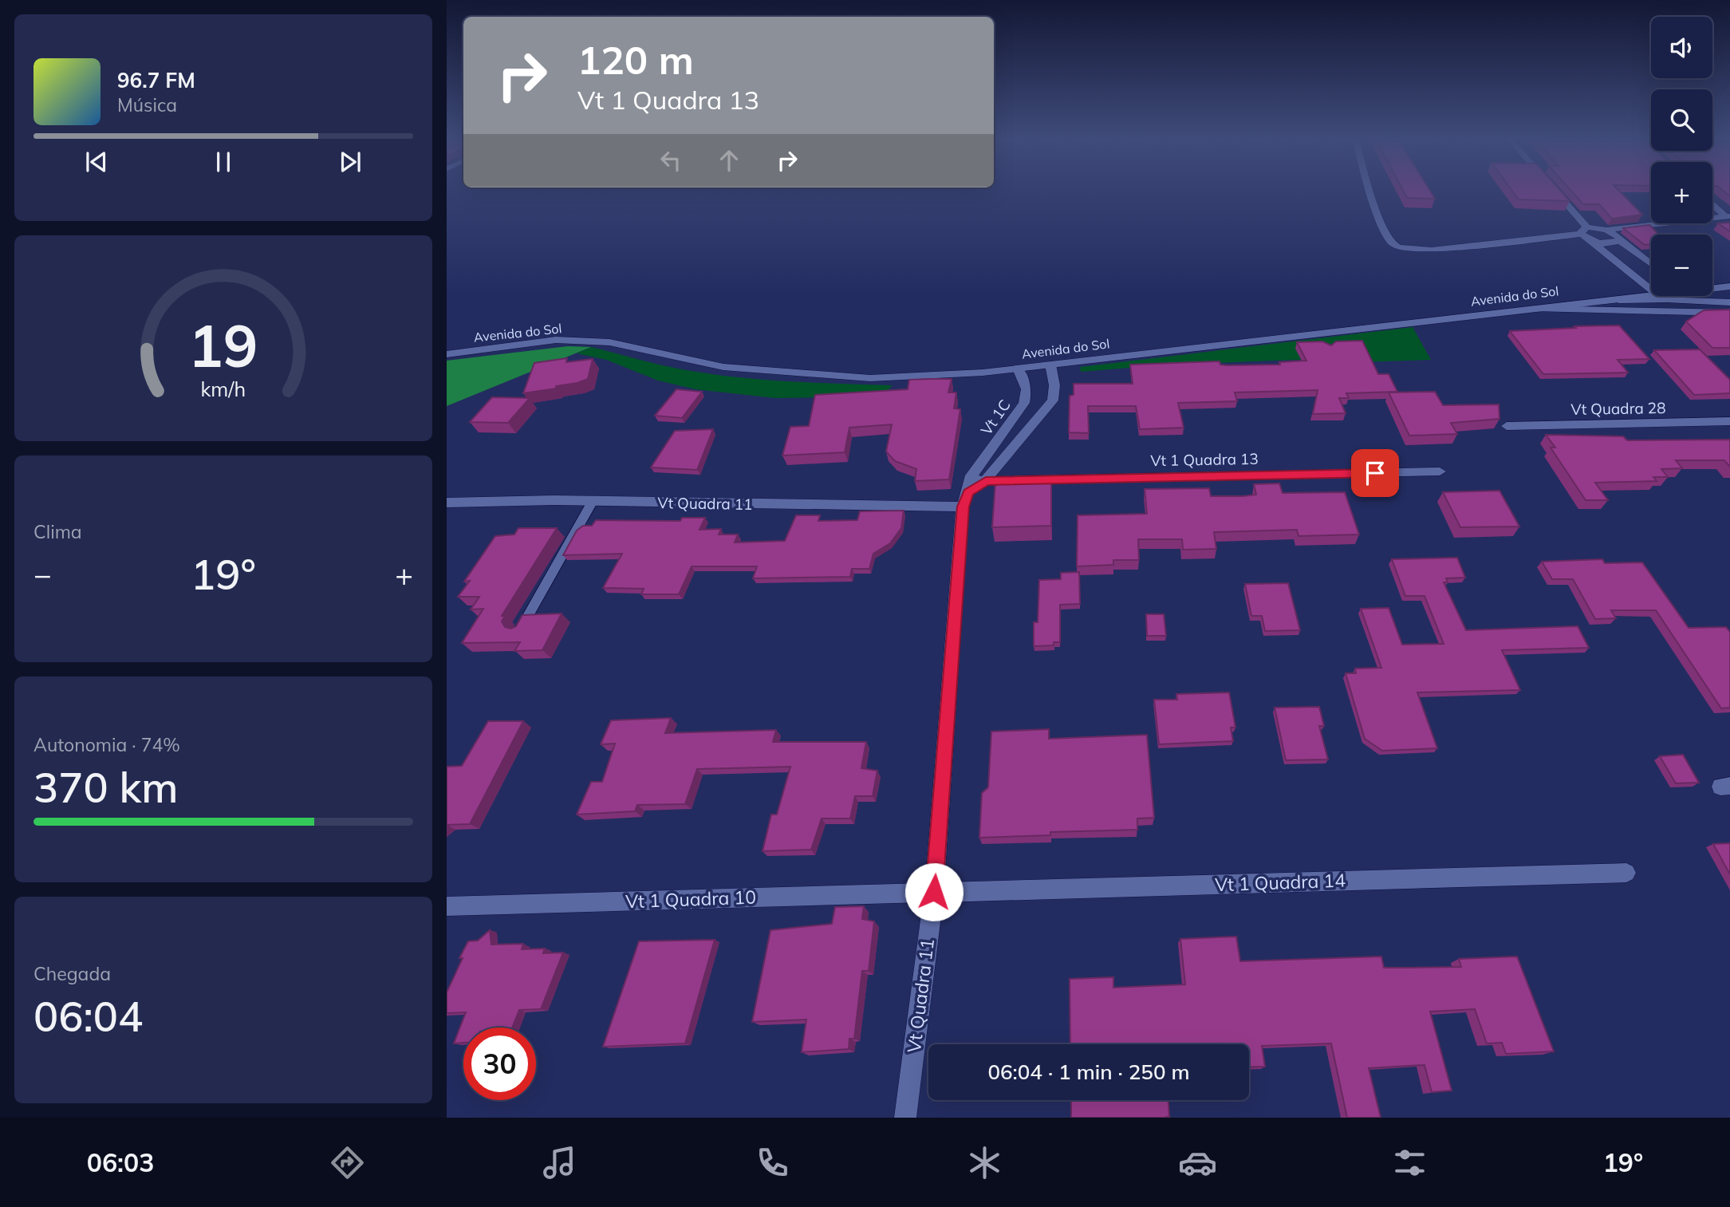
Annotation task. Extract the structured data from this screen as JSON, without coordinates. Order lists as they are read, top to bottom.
{
  "streets": {
    "street": [
      "Avenida do Sol",
      "Vt Quadra 28",
      "Vt 1C",
      "Vt 1 Quadra 13",
      "Vt Quadra 11",
      "Vt 1 Quadra 14",
      "Vt 1 Quadra 10"
    ]
  },
  "crossings": [
    ["Avenida do Sol", "Vt 1C"],
    ["Vt 1C", "Vt Quadra 11"],
    ["Vt Quadra 11", "Vt 1 Quadra 14"],
    ["Vt Quadra 11", "Vt 1 Quadra 10"],
    ["Vt 1 Quadra 14", "Vt 1 Quadra 10"]
  ],
  "page": {
    "map_buttons": ["+", "−"],
    "turn": ["120 m", "Vt 1 Quadra 13"],
    "song": ["96.7 FM", "Música"],
    "tile": [
      "Clima",
      ["Autonomia · 74%", "370 km"],
      ["Chegada", "06:04"]
    ],
    "heat": ["−", "19°", "+"],
    "limit": "30",
    "trip": "06:04 · 1 min · 250 m",
    "tabs": ["06:03", "19°"],
    "gauge": ["19", "km/h"]
  }
}
